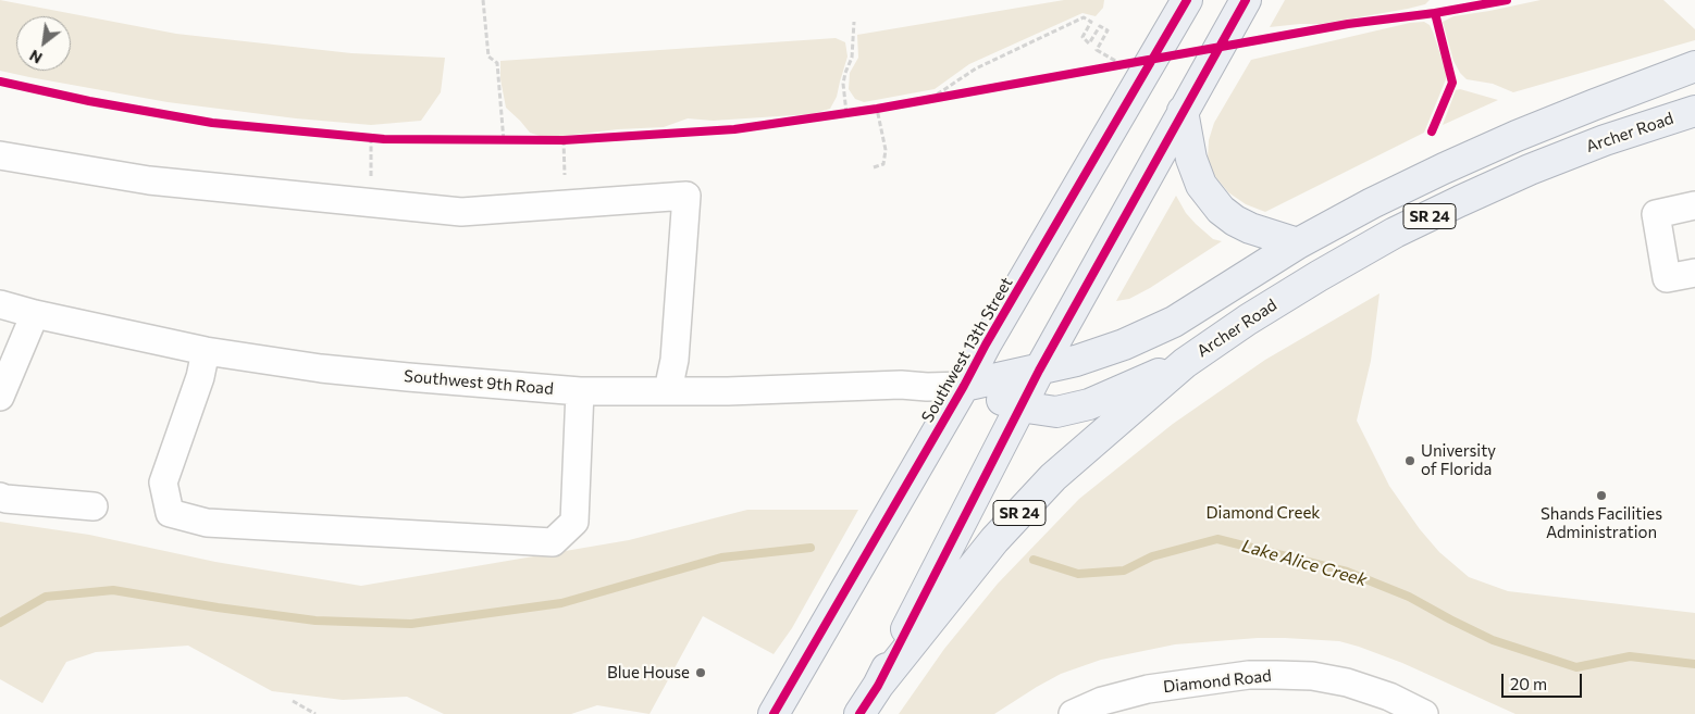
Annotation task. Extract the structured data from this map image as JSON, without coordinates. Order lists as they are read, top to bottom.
{
  "streets": {
    "main road": ["Archer Road", "SR 24", "Southwest 13th Street"],
    "street": ["Southwest 9th Road", "Diamond Road"]
  },
  "crossings": [
    ["SR 24", "Southwest 13th Street"],
    ["SR 24", "Southwest 9th Road"],
    ["Southwest 13th Street", "Southwest 9th Road"]
  ],
  "water": ["Lake Alice Creek"],
  "parks": ["Diamond Creek"],
  "places": ["University of Florida", "Shands Facilities Administration", "Blue House"],
  "scale_bar": "20 m",
  "north": "bottom left"
}
